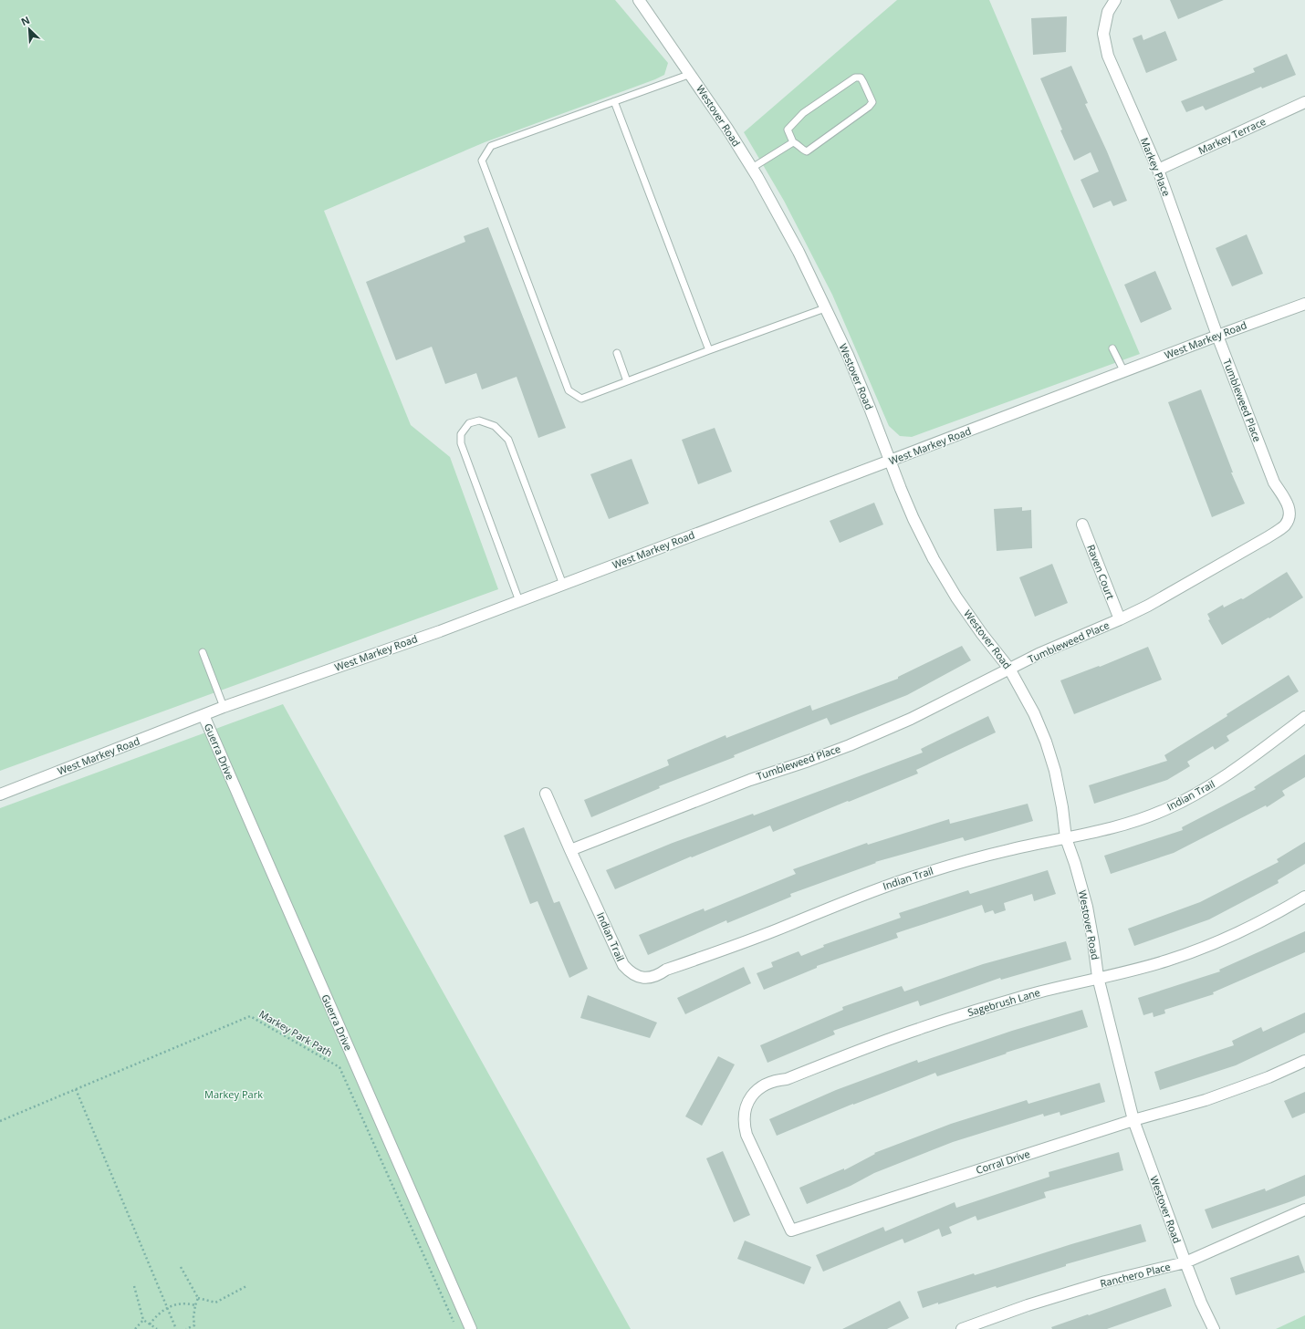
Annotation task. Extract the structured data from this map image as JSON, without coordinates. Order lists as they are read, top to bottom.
{
  "streets": {
    "street": [
      "Westover Road",
      "Markey Terrace",
      "Markey Place",
      "West Markey Road",
      "Tumbleweed Place",
      "Raven Court",
      "Guerra Drive",
      "Indian Trail",
      "Sagebrush Lane",
      "Corral Drive",
      "Ranchero Place"
    ],
    "path": ["Markey Park Path"]
  },
  "crossings": [
    ["Westover Road", "West Markey Road"],
    ["Westover Road", "Tumbleweed Place"],
    ["Westover Road", "Indian Trail"],
    ["Westover Road", "Sagebrush Lane"],
    ["Westover Road", "Corral Drive"],
    ["Westover Road", "Ranchero Place"],
    ["Markey Terrace", "Markey Place"],
    ["Markey Place", "West Markey Road"],
    ["Markey Place", "Tumbleweed Place"],
    ["West Markey Road", "Tumbleweed Place"],
    ["West Markey Road", "Guerra Drive"],
    ["Tumbleweed Place", "Raven Court"],
    ["Tumbleweed Place", "Indian Trail"],
    ["Sagebrush Lane", "Corral Drive"]
  ],
  "parks": ["Markey Park"],
  "north": "top left"
}
